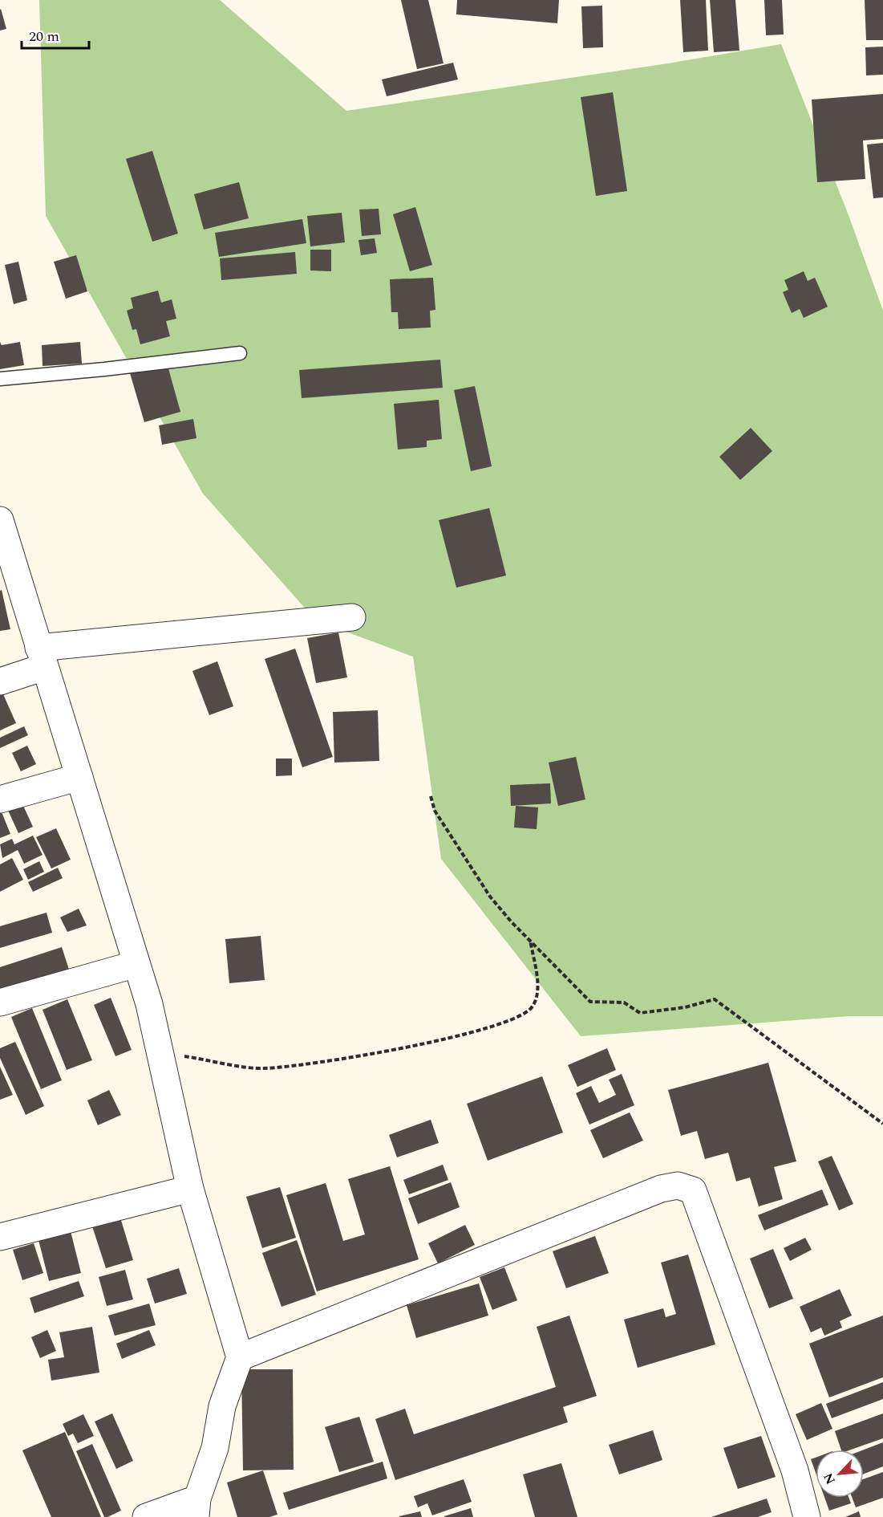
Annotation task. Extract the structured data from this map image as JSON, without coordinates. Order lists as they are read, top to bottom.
{
  "scale_bar": "20 m",
  "north": "bottom left"
}
